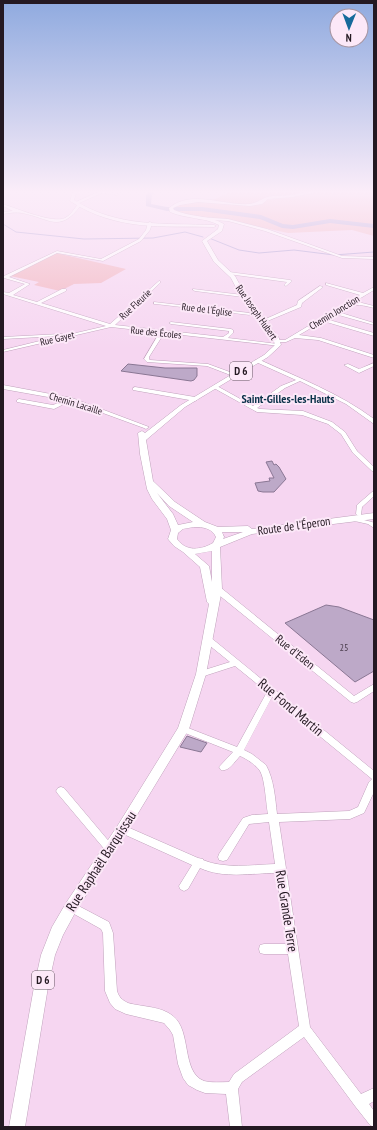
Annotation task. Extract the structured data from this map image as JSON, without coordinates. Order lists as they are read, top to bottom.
{
  "streets": {
    "main road": [
      "Rue Joseph Hubert",
      "D 6",
      "Route de l'Éperon",
      "Rue Raphaël Barquissau"
    ],
    "street": [
      "Rue Fleurie",
      "Rue de l'Église",
      "Chemin Jonction",
      "Rue des Écoles",
      "Rue Gayet",
      "Chemin Lacaille",
      "Rue d'Eden",
      "Rue Fond Martin",
      "Rue Grande Terre"
    ]
  },
  "crossings": [
    ["Rue Fleurie", "Rue des Écoles"],
    ["Rue Fleurie", "Rue Gayet"],
    ["Rue de l'Église", "Rue Joseph Hubert"],
    ["Rue Joseph Hubert", "Rue des Écoles"],
    ["Rue Joseph Hubert", "Chemin Lacaille"],
    ["Rue des Écoles", "Rue Gayet"],
    ["Route de l'Éperon", "Rue Raphaël Barquissau"],
    ["Rue d'Eden", "Rue Raphaël Barquissau"],
    ["Rue Fond Martin", "Rue Raphaël Barquissau"],
    ["Rue Raphaël Barquissau", "Rue Grande Terre"]
  ],
  "districts": ["Saint-Gilles-les-Hauts"],
  "house_numbers": ["25"],
  "north": "bottom"
}
